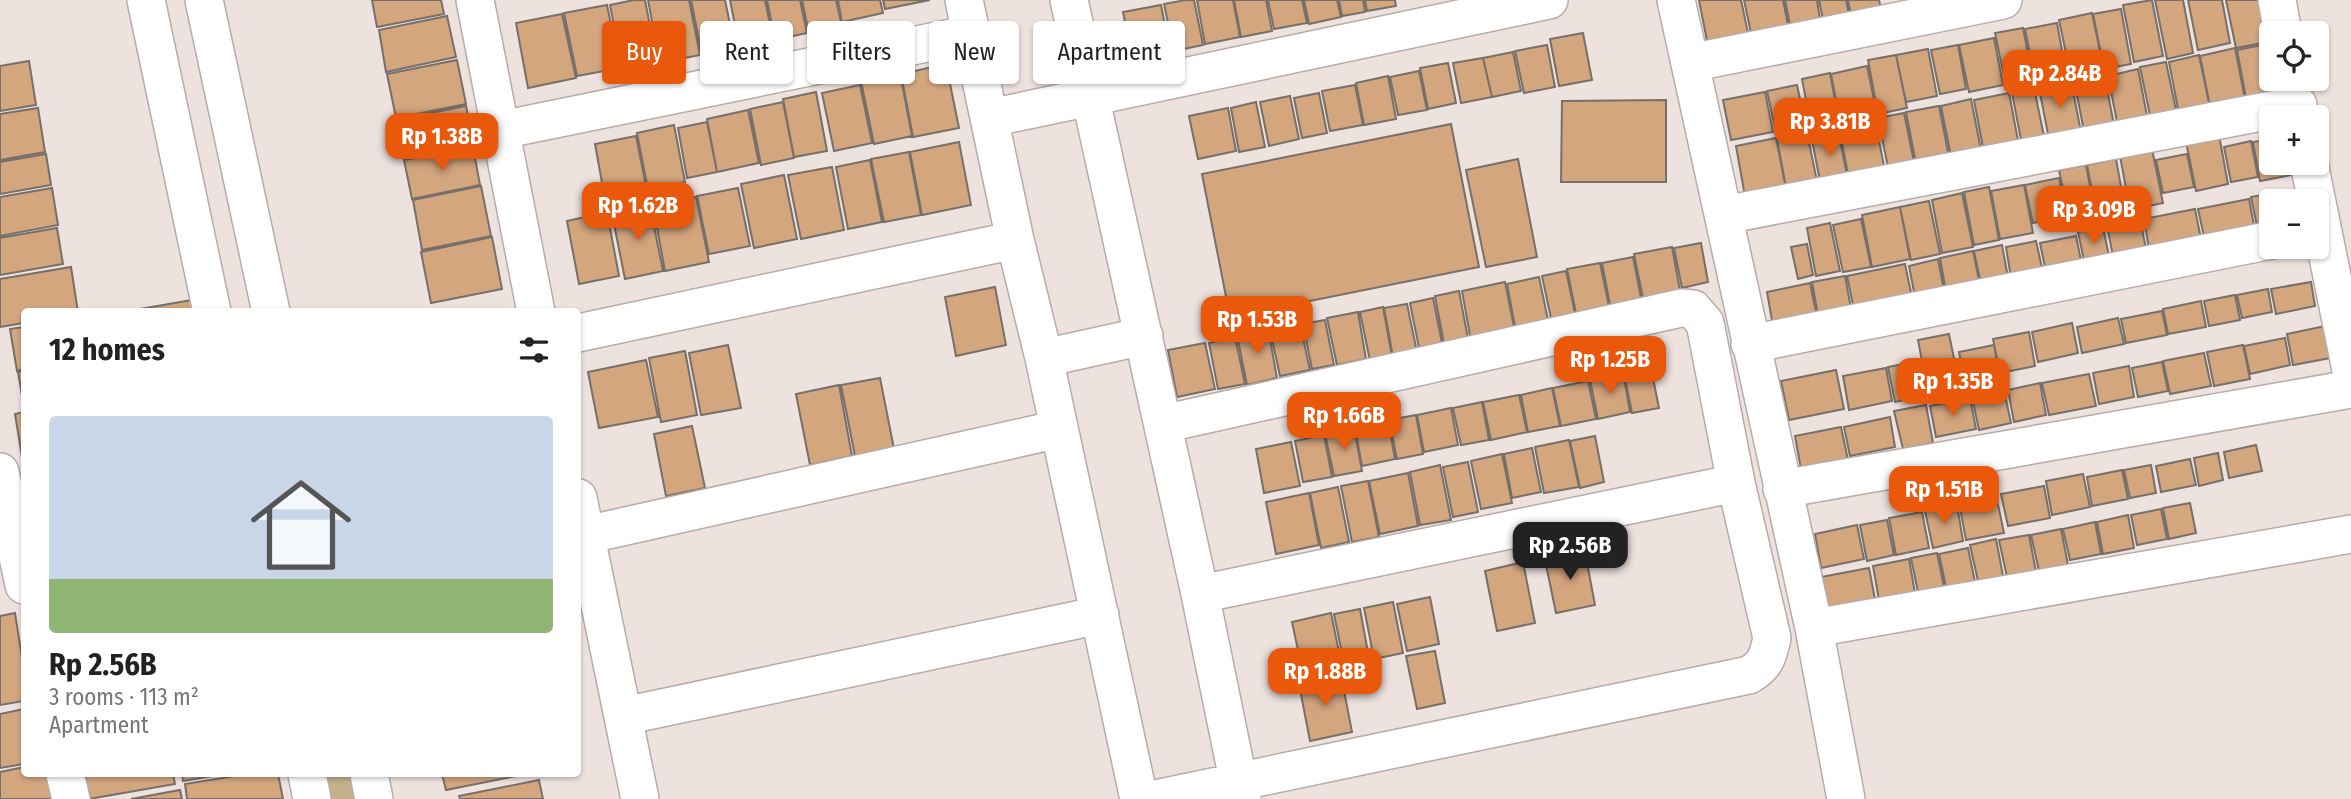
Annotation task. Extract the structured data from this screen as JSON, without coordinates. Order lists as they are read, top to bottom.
{
  "page": {
    "map_buttons": ["+", "−"],
    "chip": [
      "Buy",
      "Rent",
      "Filters",
      "New",
      "Apartment"
    ],
    "price": [
      "Rp 2.84B",
      "Rp 3.81B",
      "Rp 1.38B",
      "Rp 1.62B",
      "Rp 3.09B",
      "Rp 1.53B",
      "Rp 1.25B",
      "Rp 1.35B",
      "Rp 1.66B",
      "Rp 1.51B",
      "Rp 2.56B",
      "Rp 1.88B"
    ],
    "heading": "12 homes",
    "list": [
      {
        "name": "Rp 2.56B",
        "note": "3 rooms · 113 m² · Apartment"
      }
    ]
  }
}
